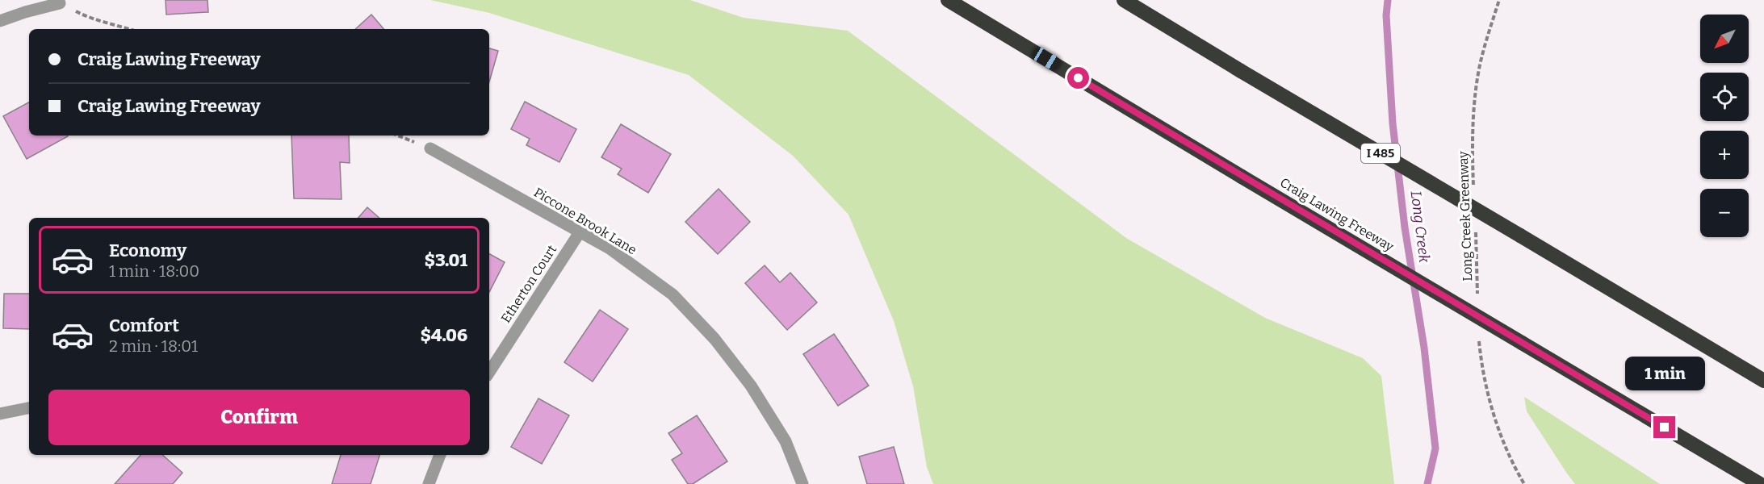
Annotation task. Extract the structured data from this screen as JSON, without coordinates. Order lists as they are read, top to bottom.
{
  "streets": {
    "highway": ["I 485", "Craig Lawing Freeway"],
    "street": ["Piccone Brook Lane", "Etherton Court"],
    "path": ["Long Creek Greenway"]
  },
  "crossings": [
    ["Piccone Brook Lane", "Etherton Court"]
  ],
  "water": ["Long Creek"],
  "north": "bottom left",
  "page": {
    "map_buttons": ["+", "−"],
    "banner": ["Craig Lawing Freeway", "Craig Lawing Freeway"],
    "list": [
      {
        "name": "Economy",
        "note": "1 min · 18:00",
        "value": "$3.01"
      },
      {
        "name": "Comfort",
        "note": "2 min · 18:01",
        "value": "$4.06"
      }
    ],
    "bubble": "1 min",
    "buttons": "Confirm"
  }
}
